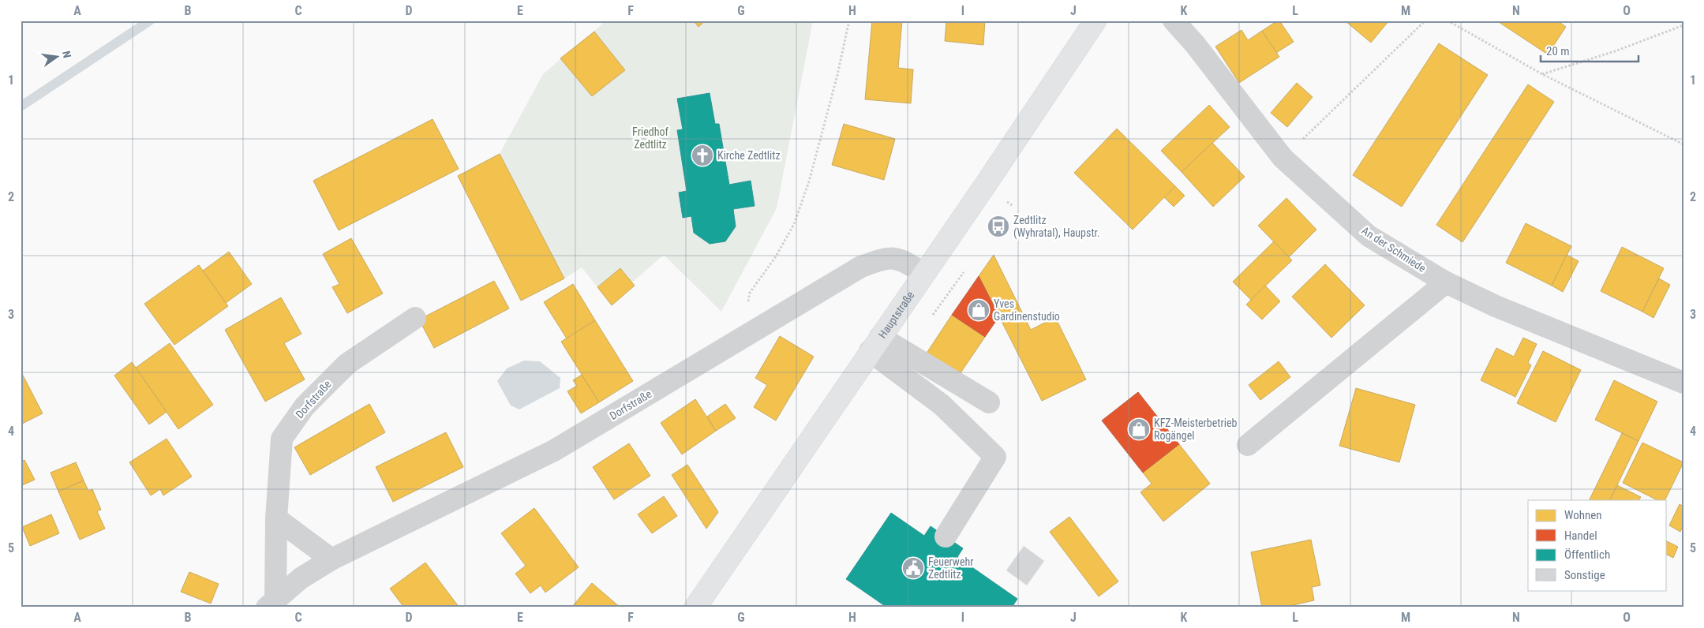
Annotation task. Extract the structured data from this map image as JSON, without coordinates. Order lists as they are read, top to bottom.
{
  "streets": {
    "main road": ["Hauptstraße"],
    "street": ["An der Schmiede", "Dorfstraße"]
  },
  "crossings": [
    ["Hauptstraße", "Dorfstraße"]
  ],
  "parks": ["Friedhof Zedtlitz"],
  "places": {
    "church": ["Kirche Zedtlitz"],
    "bus stop": ["Zedtlitz (Wyhratal), Haupstr."],
    "shop": ["Yves Gardinenstudio", "KFZ-Meisterbetrieb Rogängel"],
    "public building": ["Feuerwehr Zedtlitz"]
  },
  "legend": [
    "Wohnen",
    "Handel",
    "Öffentlich",
    "Sonstige"
  ],
  "scale_bar": "20 m",
  "north": "right",
  "grid": {
    "columns": [
      "A",
      "B",
      "C",
      "D",
      "E",
      "F",
      "G",
      "H",
      "I",
      "J",
      "K",
      "L",
      "M",
      "N",
      "O"
    ],
    "rows": [
      "1",
      "2",
      "3",
      "4",
      "5"
    ]
  }
}
